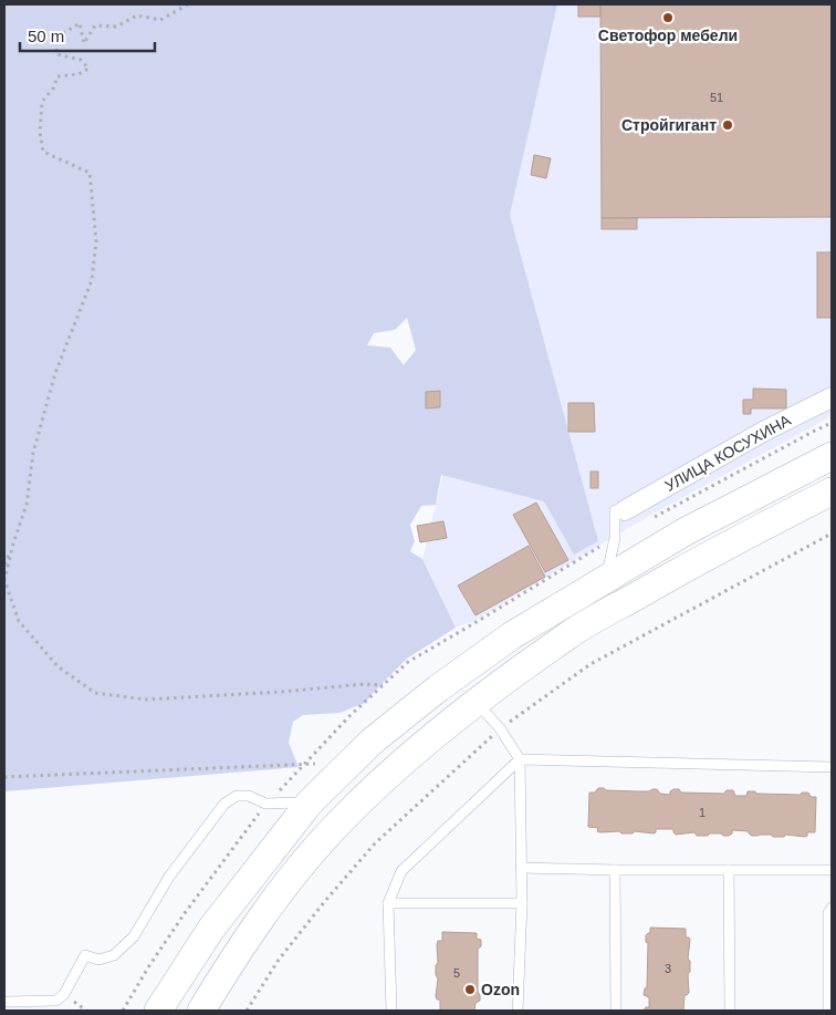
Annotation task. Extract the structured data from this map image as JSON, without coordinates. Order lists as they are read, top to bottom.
{
  "streets": {
    "street": ["УЛИЦА КОСУХИНА"]
  },
  "places": ["Светофор мебели", "Стройгигант", "Ozon"],
  "house_numbers": [
    "51",
    "1",
    "3",
    "5"
  ],
  "scale_bar": "50 m"
}
